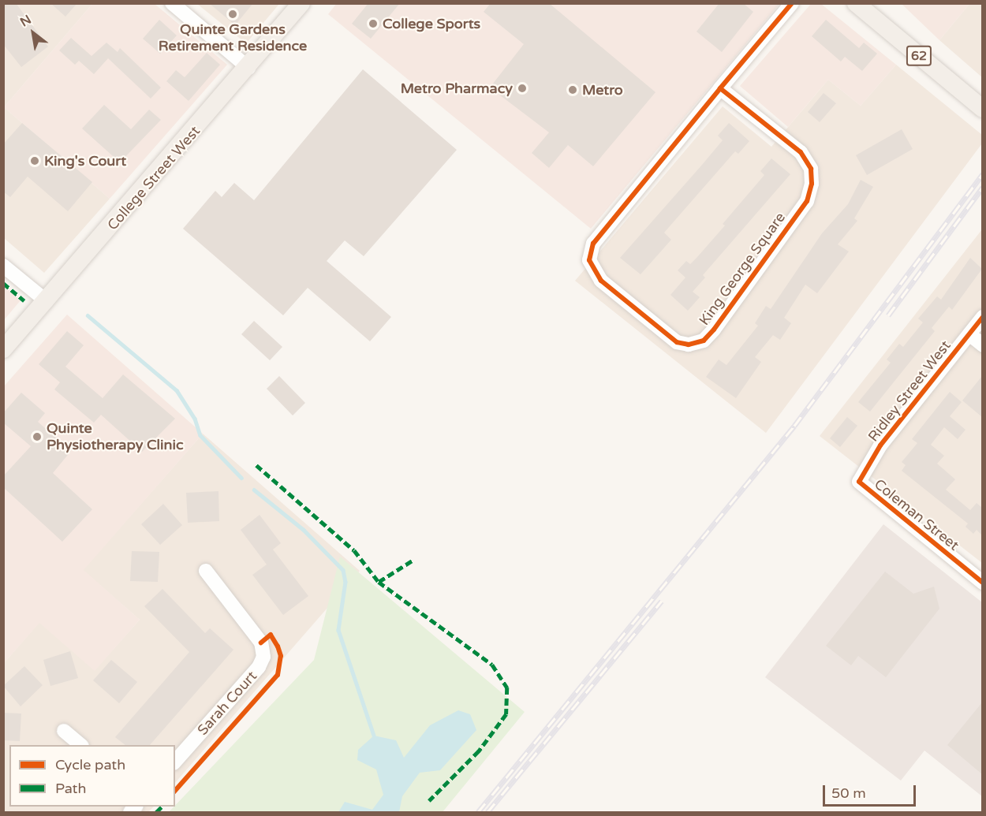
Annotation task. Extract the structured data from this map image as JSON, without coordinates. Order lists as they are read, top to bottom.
{
  "streets": {
    "main road": ["62", "College Street West"],
    "street": [
      "King George Square",
      "Ridley Street West",
      "Coleman Street",
      "Sarah Court"
    ]
  },
  "crossings": [
    ["Ridley Street West", "Coleman Street"]
  ],
  "places": [
    "Quinte Gardens Retirement Residence",
    "College Sports",
    "Metro Pharmacy",
    "Metro",
    "King's Court",
    "Quinte Physiotherapy Clinic"
  ],
  "legend": ["Cycle path", "Path"],
  "scale_bar": "50 m",
  "north": "top left"
}
